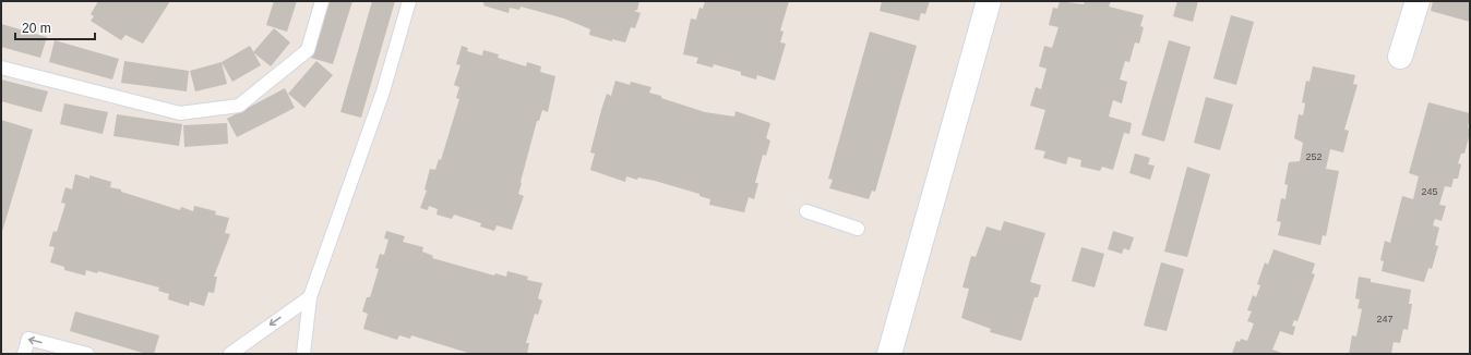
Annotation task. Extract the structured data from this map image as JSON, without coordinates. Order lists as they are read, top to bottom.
{
  "house_numbers": ["252", "245", "247"],
  "scale_bar": "20 m"
}
